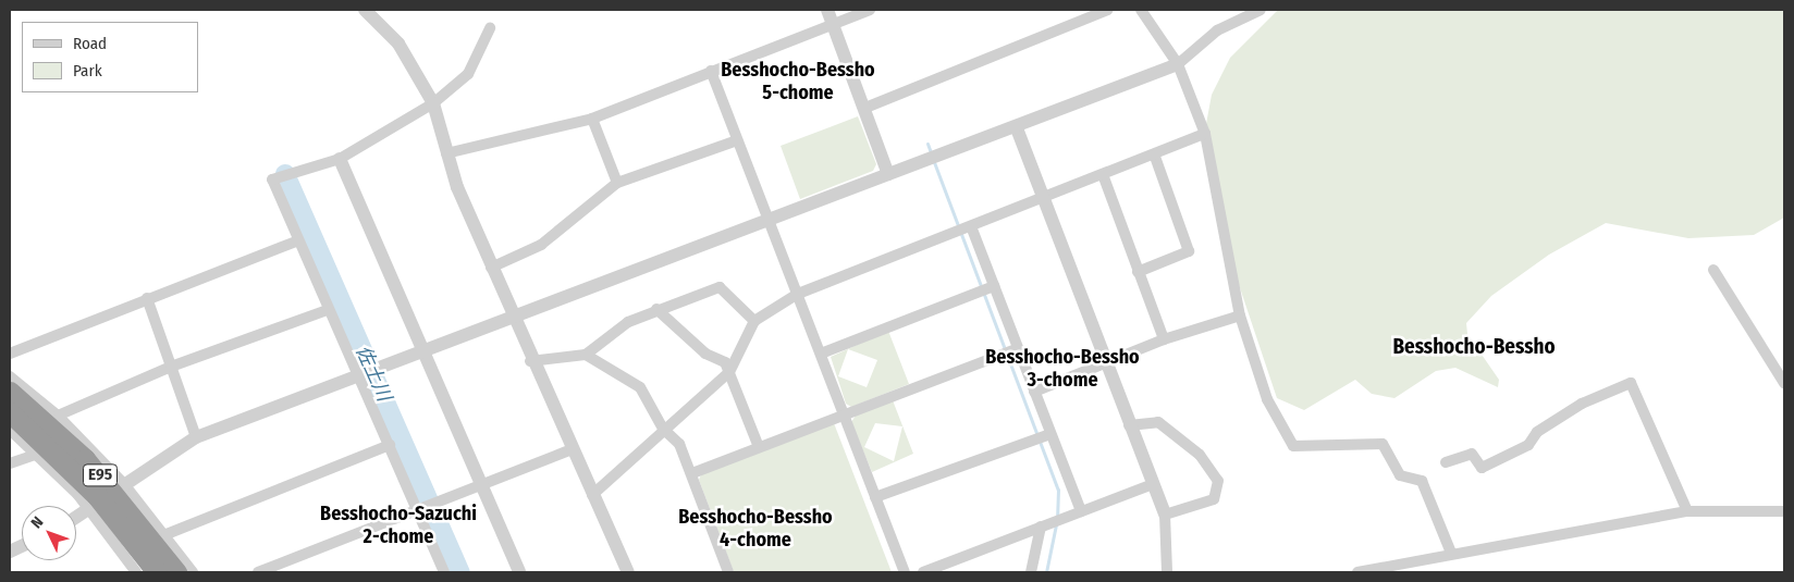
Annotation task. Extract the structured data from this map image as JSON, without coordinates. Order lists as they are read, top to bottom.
{
  "streets": {
    "highway": ["E95"]
  },
  "districts": [
    "Besshocho-Bessho 5-chome",
    "Besshocho-Bessho",
    "Besshocho-Bessho 3-chome",
    "Besshocho-Sazuchi 2-chome",
    "Besshocho-Bessho 4-chome"
  ],
  "water": ["佐土川"],
  "legend": ["Road", "Park"],
  "north": "top left"
}
